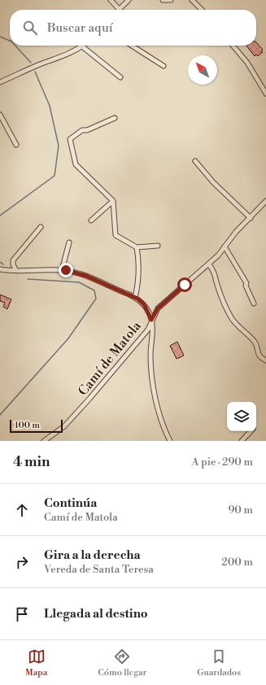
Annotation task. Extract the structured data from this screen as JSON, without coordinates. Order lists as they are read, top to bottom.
{
  "streets": {
    "street": ["Camí de Matola"]
  },
  "scale_bar": "100 m",
  "north": "top left",
  "page": {
    "search": "Buscar aquí",
    "scale": "100 m",
    "heading": ["4 min", "A pie · 290 m"],
    "list": [
      ["Continúa", "Camí de Matola", "90 m"],
      ["Gira a la derecha", "Vereda de Santa Teresa", "200 m"],
      "Llegada al destino"
    ],
    "nav": ["Mapa", "Cómo llegar", "Guardados"]
  }
}
